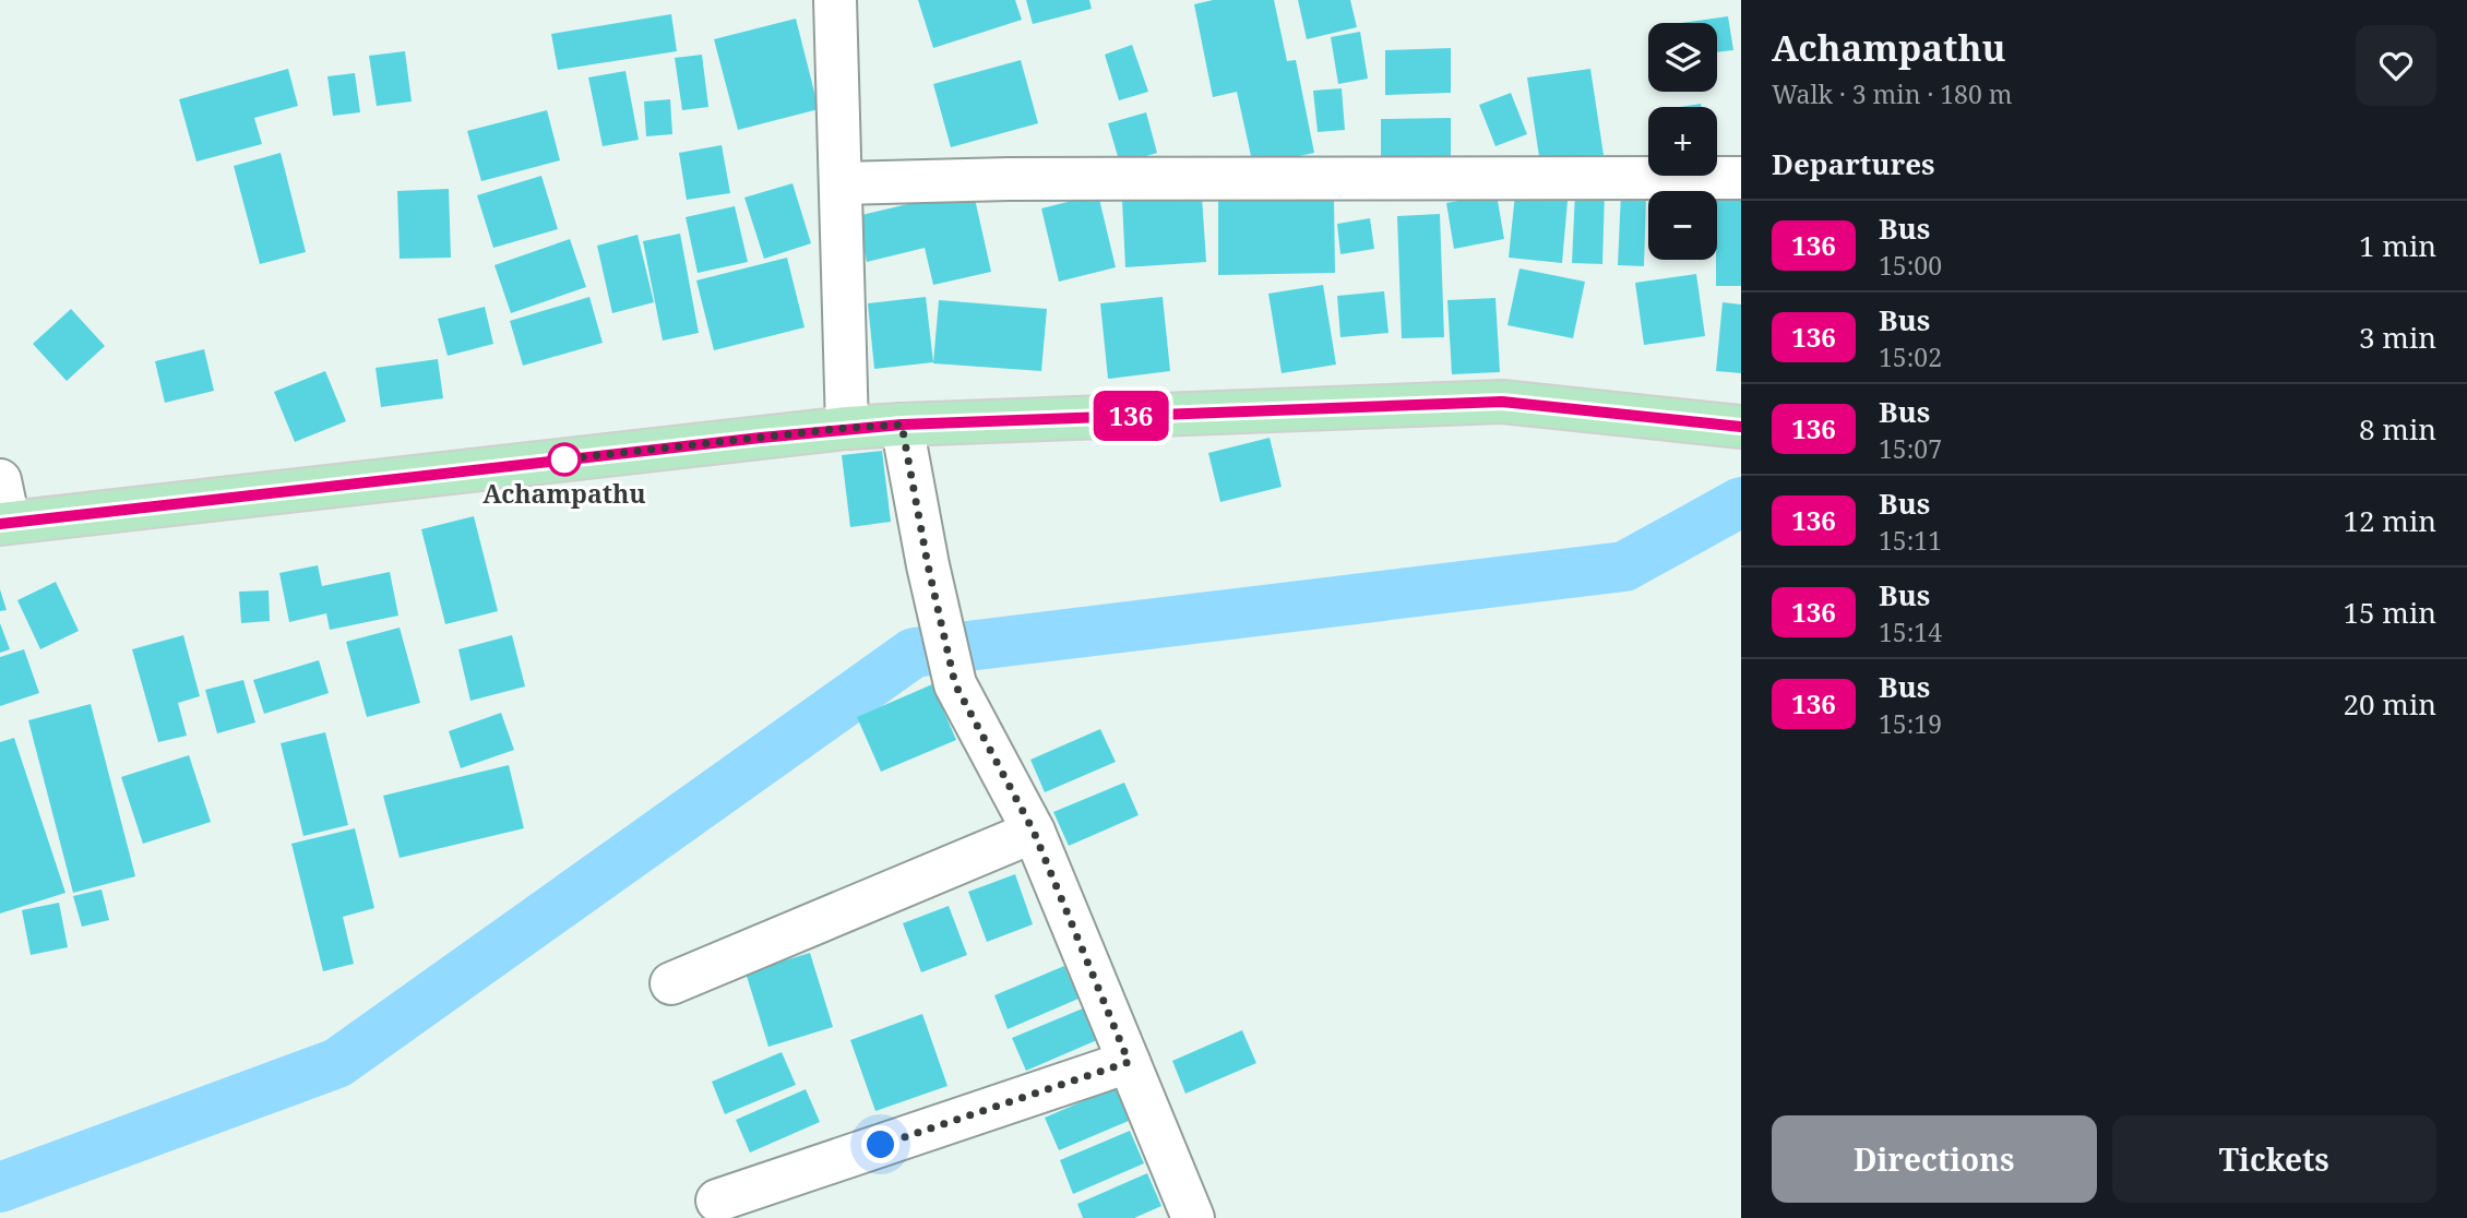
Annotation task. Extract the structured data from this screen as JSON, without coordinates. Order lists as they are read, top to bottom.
{
  "places": ["Achampathu"],
  "lines": ["bus line 136"],
  "page": {
    "on_map": "136",
    "heading": [
      ["Achampathu", "Walk · 3 min · 180 m"],
      "Departures"
    ],
    "map_buttons": ["+", "−"],
    "list": [
      {
        "mark": "136",
        "name": "Bus",
        "note": "15:00",
        "value": "1 min"
      },
      {
        "mark": "136",
        "name": "Bus",
        "note": "15:02",
        "value": "3 min"
      },
      {
        "mark": "136",
        "name": "Bus",
        "note": "15:07",
        "value": "8 min"
      },
      {
        "mark": "136",
        "name": "Bus",
        "note": "15:11",
        "value": "12 min"
      },
      {
        "mark": "136",
        "name": "Bus",
        "note": "15:14",
        "value": "15 min"
      },
      {
        "mark": "136",
        "name": "Bus",
        "note": "15:19",
        "value": "20 min"
      }
    ],
    "buttons": ["Directions", "Tickets"]
  }
}
